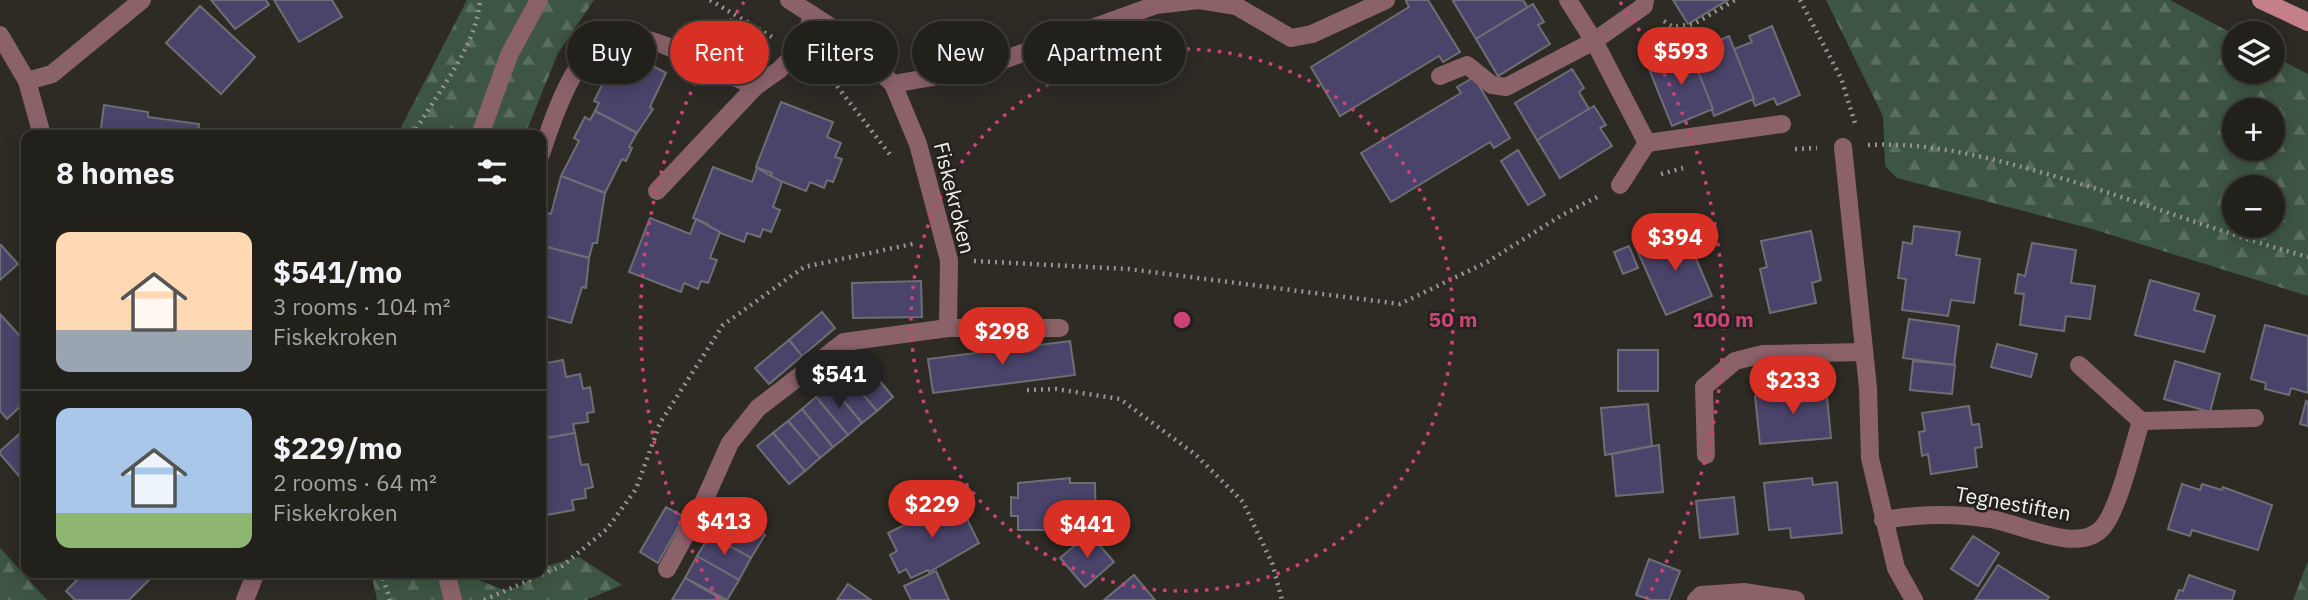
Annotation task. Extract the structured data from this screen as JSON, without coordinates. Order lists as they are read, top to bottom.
{
  "streets": {
    "street": ["Fiskekroken", "Tegnestiften"]
  },
  "page": {
    "map_buttons": ["+", "−"],
    "chip": [
      "Buy",
      "Rent",
      "Filters",
      "New",
      "Apartment"
    ],
    "price": [
      "$593",
      "$394",
      "$298",
      "$541",
      "$233",
      "$229",
      "$413",
      "$441"
    ],
    "heading": "8 homes",
    "list": [
      {
        "name": "$541/mo",
        "note": "3 rooms · 104 m² · Fiskekroken"
      },
      {
        "name": "$229/mo",
        "note": "2 rooms · 64 m² · Fiskekroken"
      }
    ]
  },
  "rings": ["50 m", "100 m"]
}
